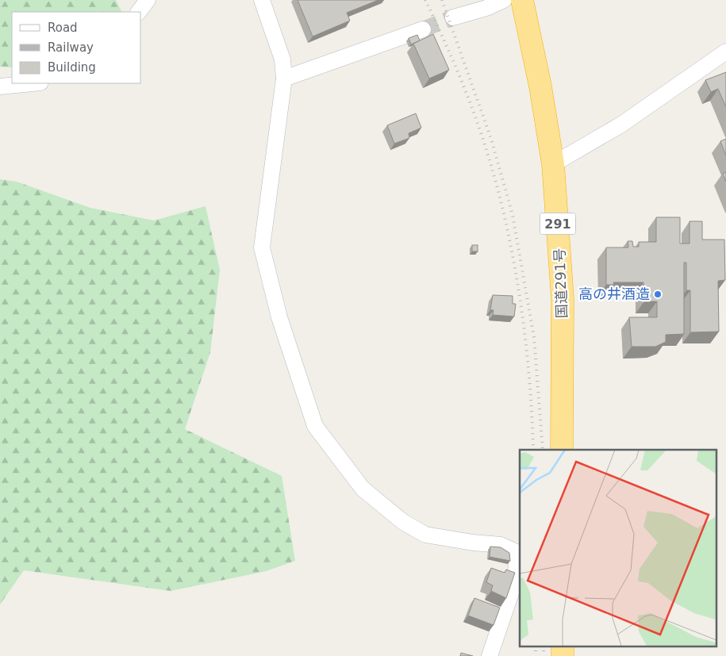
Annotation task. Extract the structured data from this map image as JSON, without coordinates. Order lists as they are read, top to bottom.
{
  "streets": {
    "highway": ["291", "国道291号"]
  },
  "places": ["高の井酒造"],
  "legend": ["Road", "Railway", "Building"]
}
